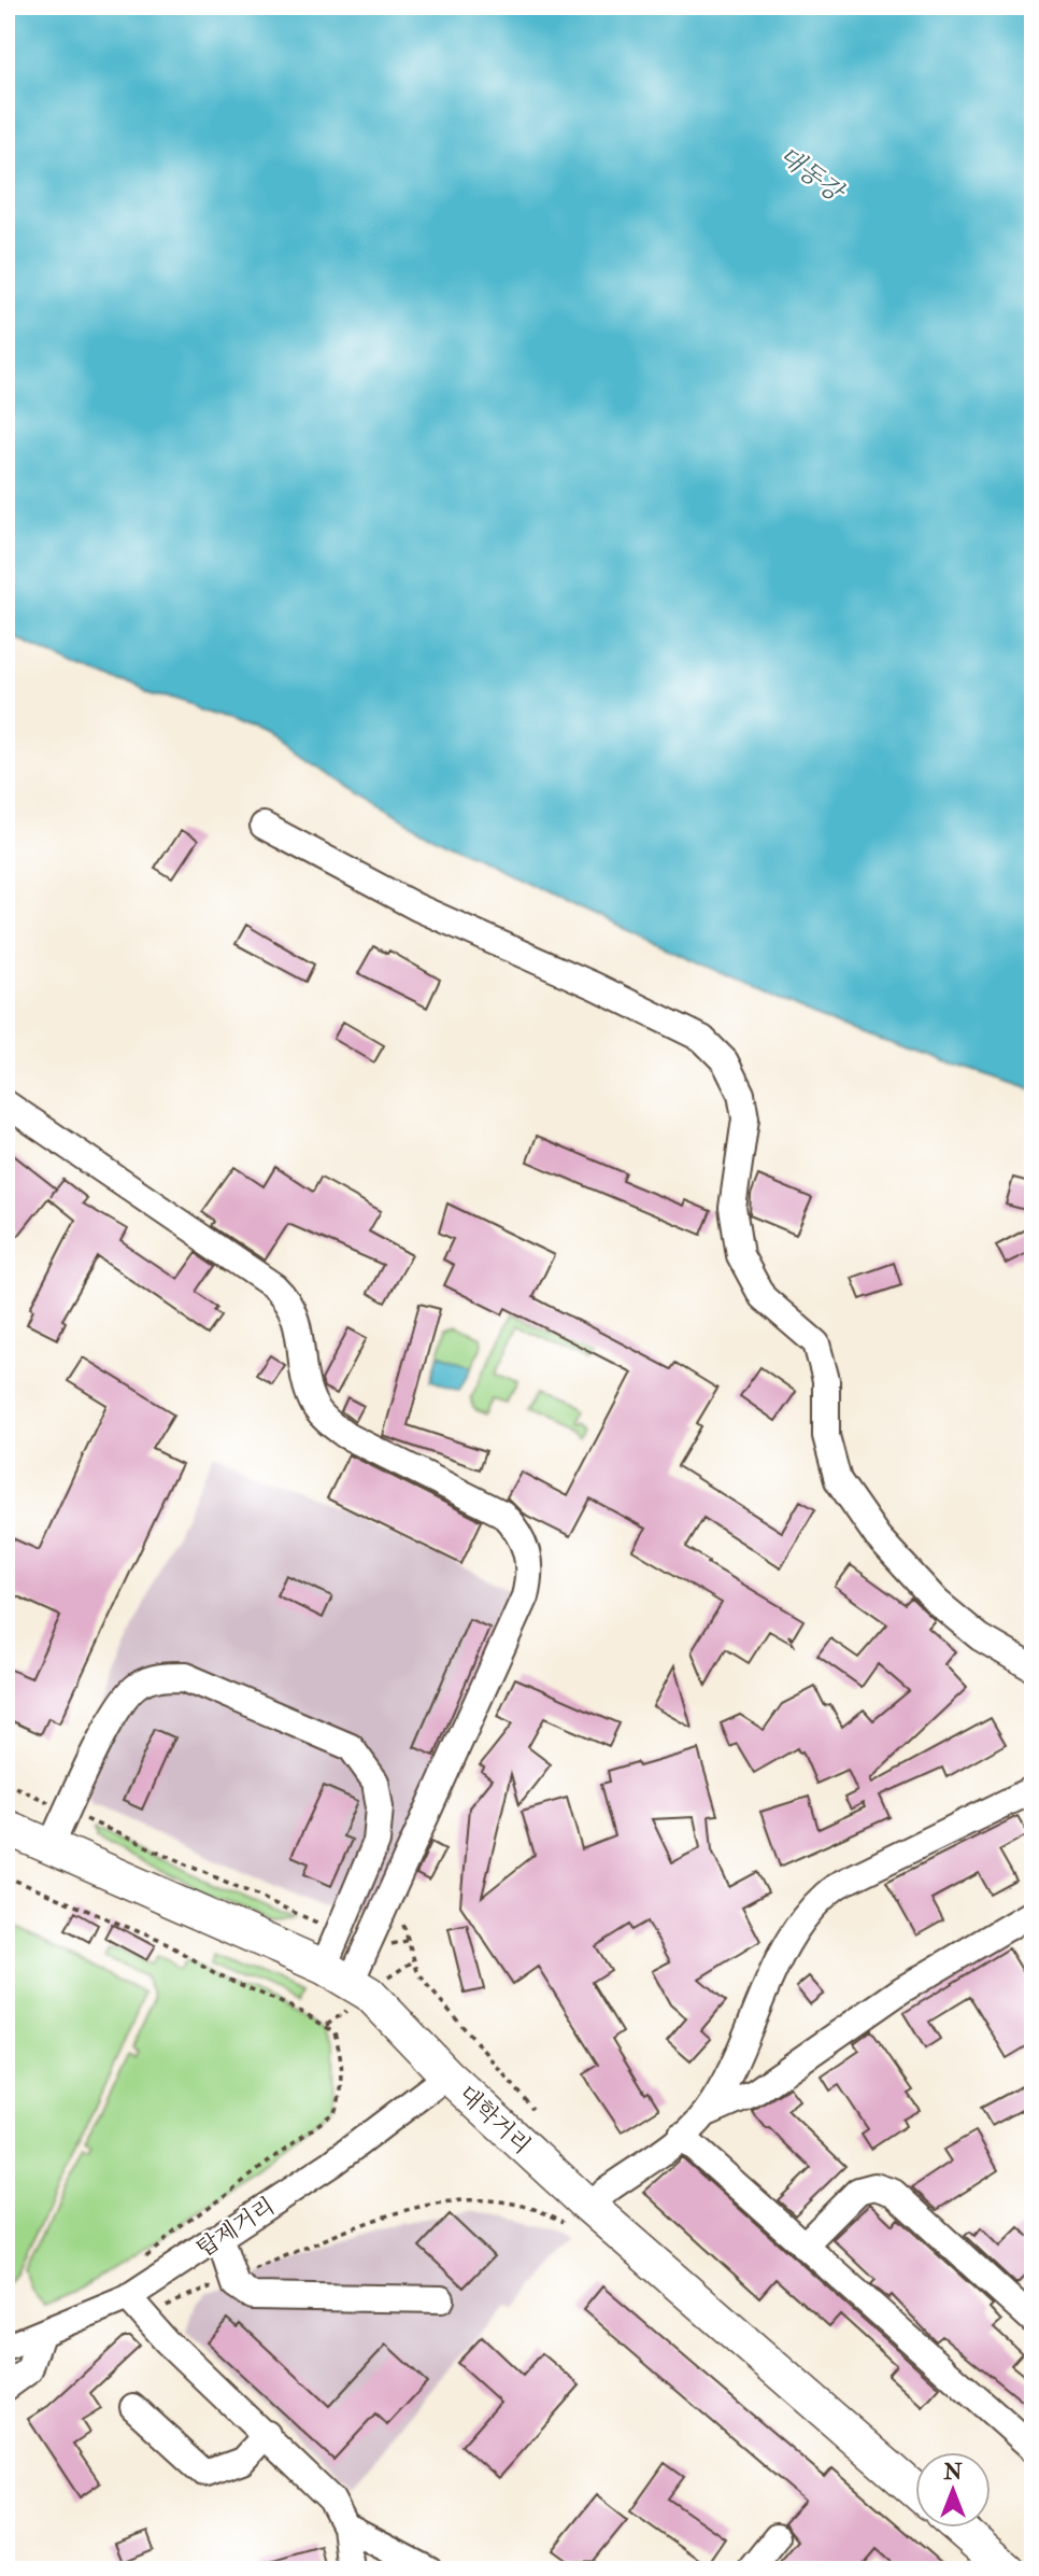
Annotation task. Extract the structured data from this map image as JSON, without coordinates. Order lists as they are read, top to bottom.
{
  "streets": {
    "main road": ["대학거리"],
    "street": ["탑제거리"]
  },
  "crossings": [
    ["대학거리", "탑제거리"]
  ],
  "water": ["대동강"],
  "north": "top"
}
